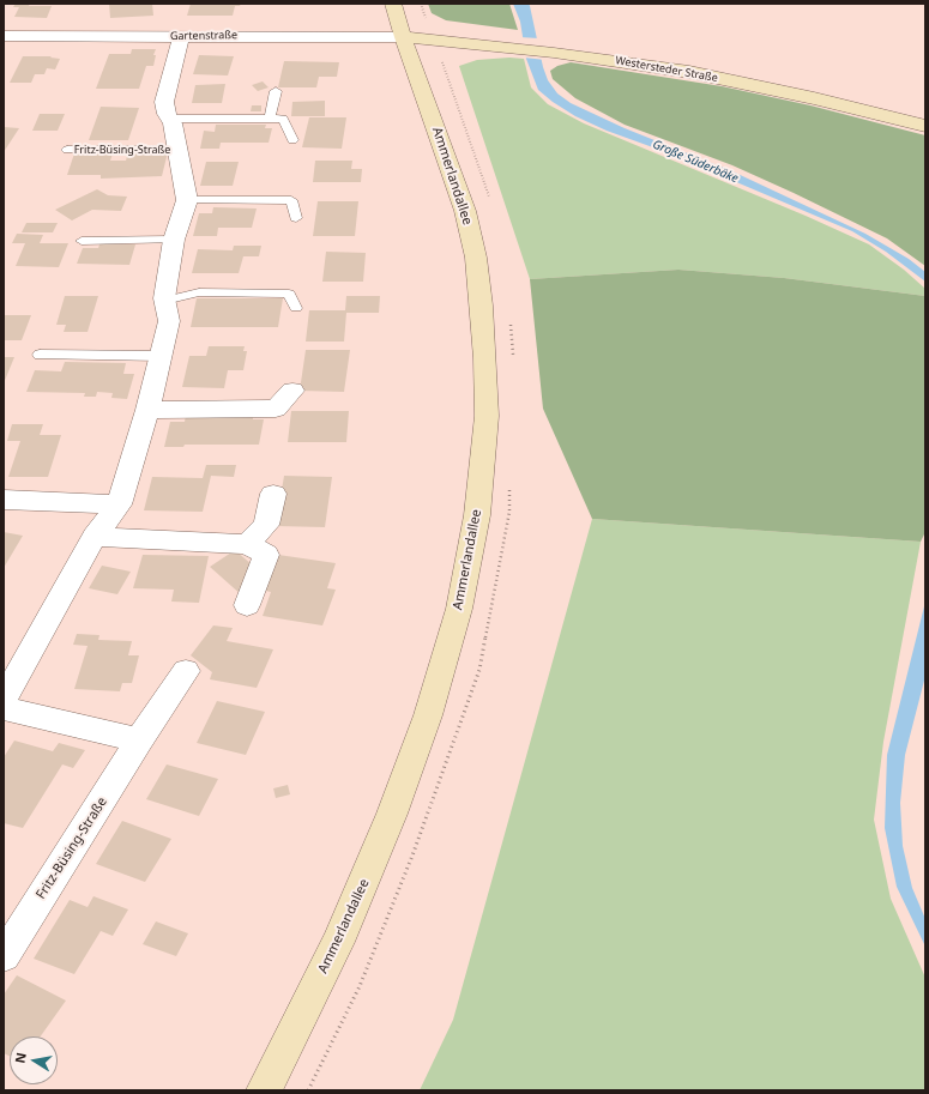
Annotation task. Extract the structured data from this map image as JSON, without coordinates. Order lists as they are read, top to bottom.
{
  "streets": {
    "main road": ["Westersteder Straße", "Ammerlandallee"],
    "street": ["Gartenstraße", "Fritz-Büsing-Straße"]
  },
  "crossings": [
    ["Gartenstraße", "Westersteder Straße"],
    ["Gartenstraße", "Fritz-Büsing-Straße"],
    ["Gartenstraße", "Ammerlandallee"],
    ["Westersteder Straße", "Ammerlandallee"]
  ],
  "water": ["Große Süderbäke"],
  "north": "left"
}
